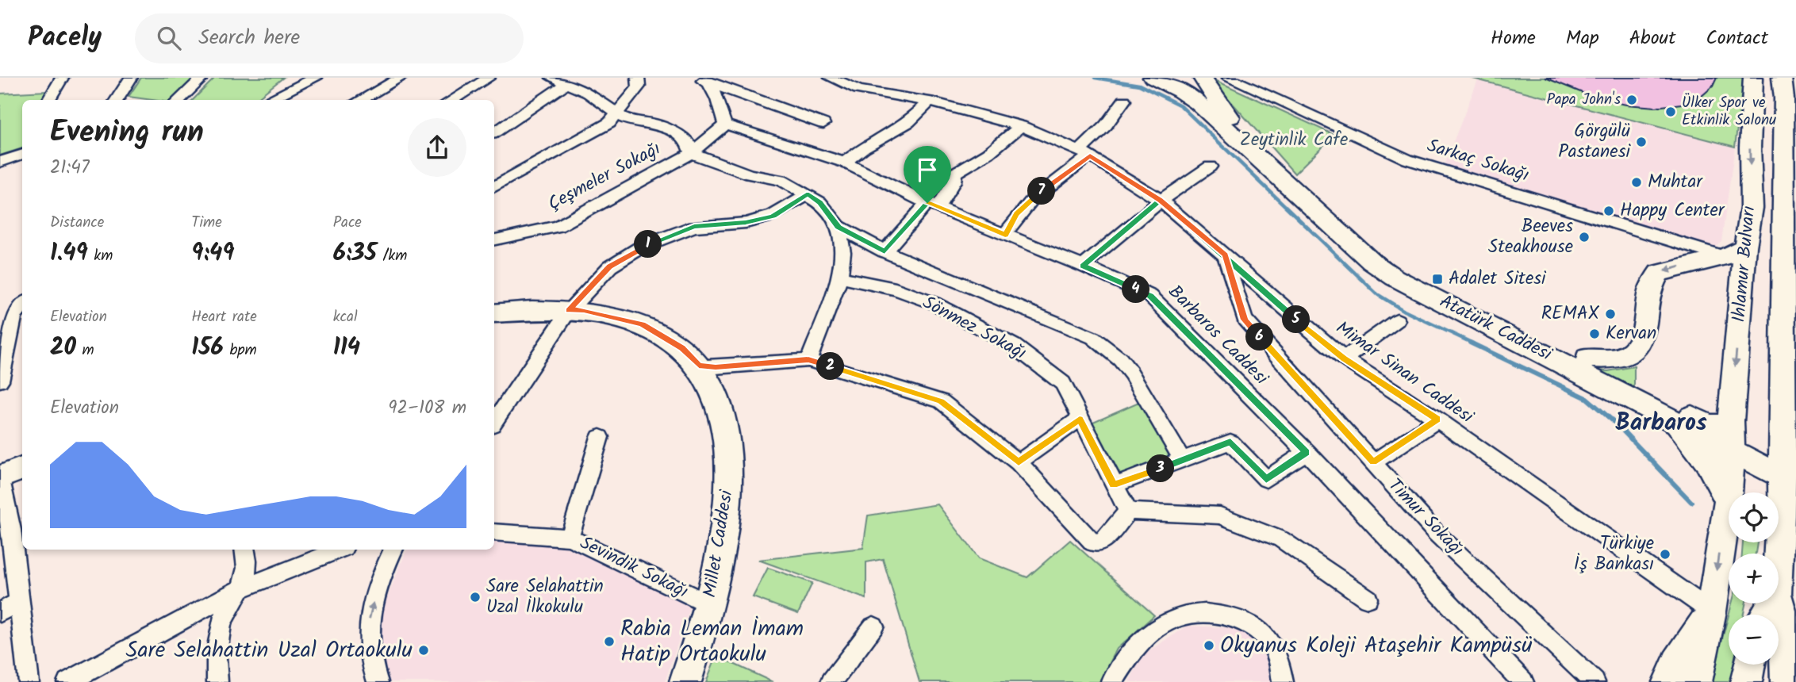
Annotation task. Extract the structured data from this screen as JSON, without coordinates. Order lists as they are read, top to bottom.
{
  "streets": {
    "main road": ["Ihlamur Bulvarı", "Atatürk Caddesi", "Millet Caddesi"],
    "street": [
      "Sarkaç Sokağı",
      "Çeşmeler Sokağı",
      "Sönmez Sokağı",
      "Barbaros Caddesi",
      "Mimar Sinan Caddesi",
      "Timur Sokağı",
      "Sevindik Sokağı"
    ]
  },
  "crossings": [
    ["Sarkaç Sokağı", "Ihlamur Bulvarı"],
    ["Çeşmeler Sokağı", "Barbaros Caddesi"],
    ["Ihlamur Bulvarı", "Atatürk Caddesi"],
    ["Mimar Sinan Caddesi", "Timur Sokağı"],
    ["Millet Caddesi", "Sevindik Sokağı"]
  ],
  "districts": ["Barbaros"],
  "parks": ["Zeytinlik Cafe"],
  "places": {
    "other": [
      "Papa John's",
      "Ülker Spor ve Etkinlik Salonu",
      "Görgülü Pastanesi",
      "Muhtar",
      "Happy Center",
      "Beeves Steakhouse",
      "REMAX",
      "Kervan",
      "Türkiye İş Bankası",
      "Sare Selahattin Uzal İlkokulu",
      "Rabia Leman İmam Hatip Ortaokulu",
      "Okyanus Koleji Ataşehir Kampüsü",
      "Sare Selahattin Uzal Ortaokulu"
    ],
    "transit": ["Adalet Sitesi"]
  },
  "page": {
    "header": "Pacely",
    "search": "Search here",
    "nav": [
      "Home",
      "Map",
      "About",
      "Contact"
    ],
    "heading": ["Evening run", "21:47"],
    "pins": [
      "7",
      "1",
      "4",
      "5",
      "6",
      "2",
      "3"
    ],
    "stats": [
      ["Distance", "1.49 km"],
      ["Time", "9:49"],
      ["Pace", "6:35 /km"],
      ["Elevation", "20 m"],
      ["Heart rate", "156 bpm"],
      ["kcal", "114"]
    ],
    "chart": ["Elevation", "92–108 m"],
    "map_buttons": ["+", "−"]
  }
}
